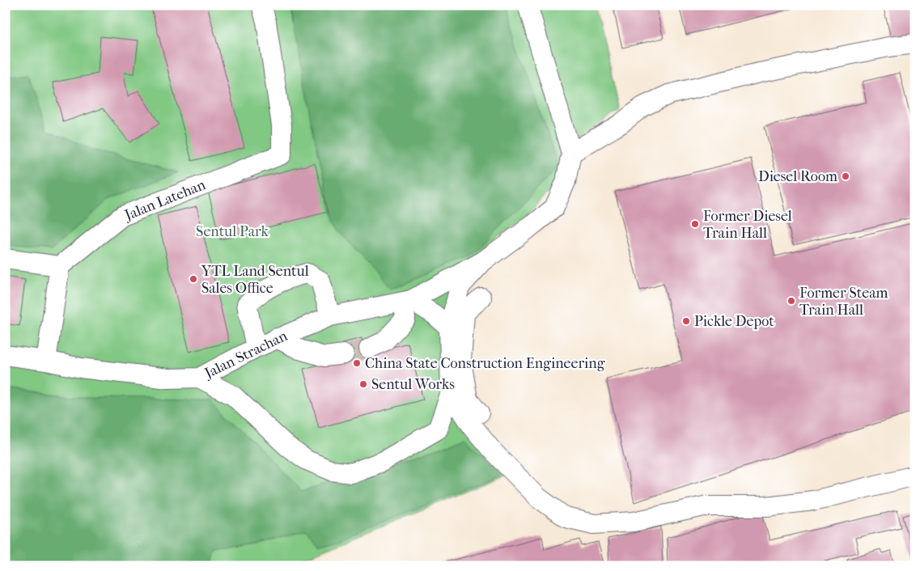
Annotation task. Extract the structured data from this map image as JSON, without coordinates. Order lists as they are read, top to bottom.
{
  "streets": {
    "street": ["Jalan Latehan", "Jalan Strachan"]
  },
  "parks": ["Sentul Park"],
  "places": [
    "Diesel Room",
    "Former Diesel Train Hall",
    "YTL Land Sentul Sales Office",
    "Former Steam Train Hall",
    "Pickle Depot",
    "China State Construction Engineering",
    "Sentul Works"
  ]
}
